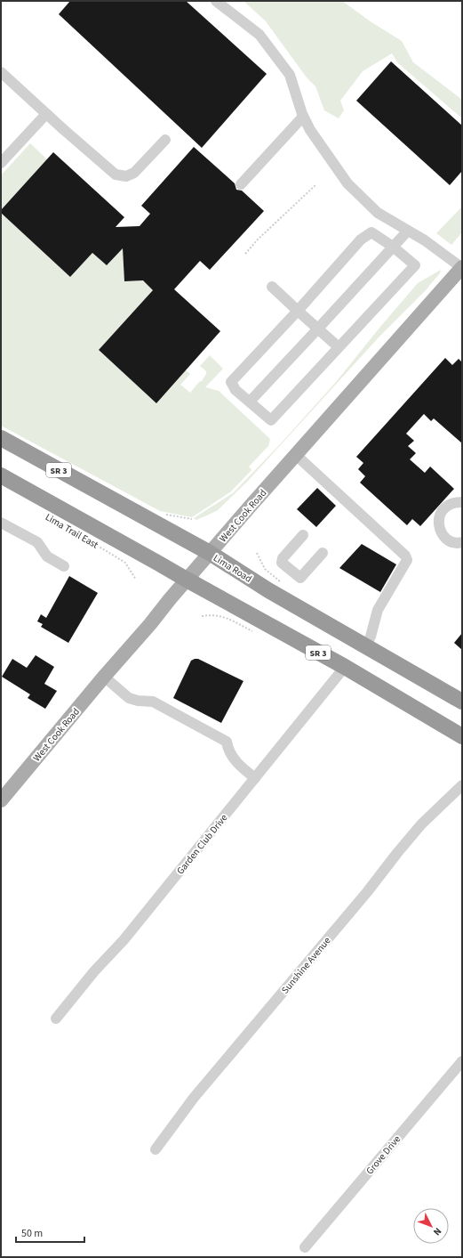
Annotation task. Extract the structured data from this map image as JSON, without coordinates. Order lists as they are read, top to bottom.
{
  "streets": {
    "highway": ["SR 3", "Lima Road"],
    "main road": ["West Cook Road"],
    "street": ["Garden Club Drive", "Sunshine Avenue", "Grove Drive"],
    "path": ["Lima Trail East"]
  },
  "crossings": [
    ["SR 3", "West Cook Road"],
    ["SR 3", "Garden Club Drive"],
    ["West Cook Road", "Lima Road"]
  ],
  "scale_bar": "50 m",
  "north": "bottom right"
}
